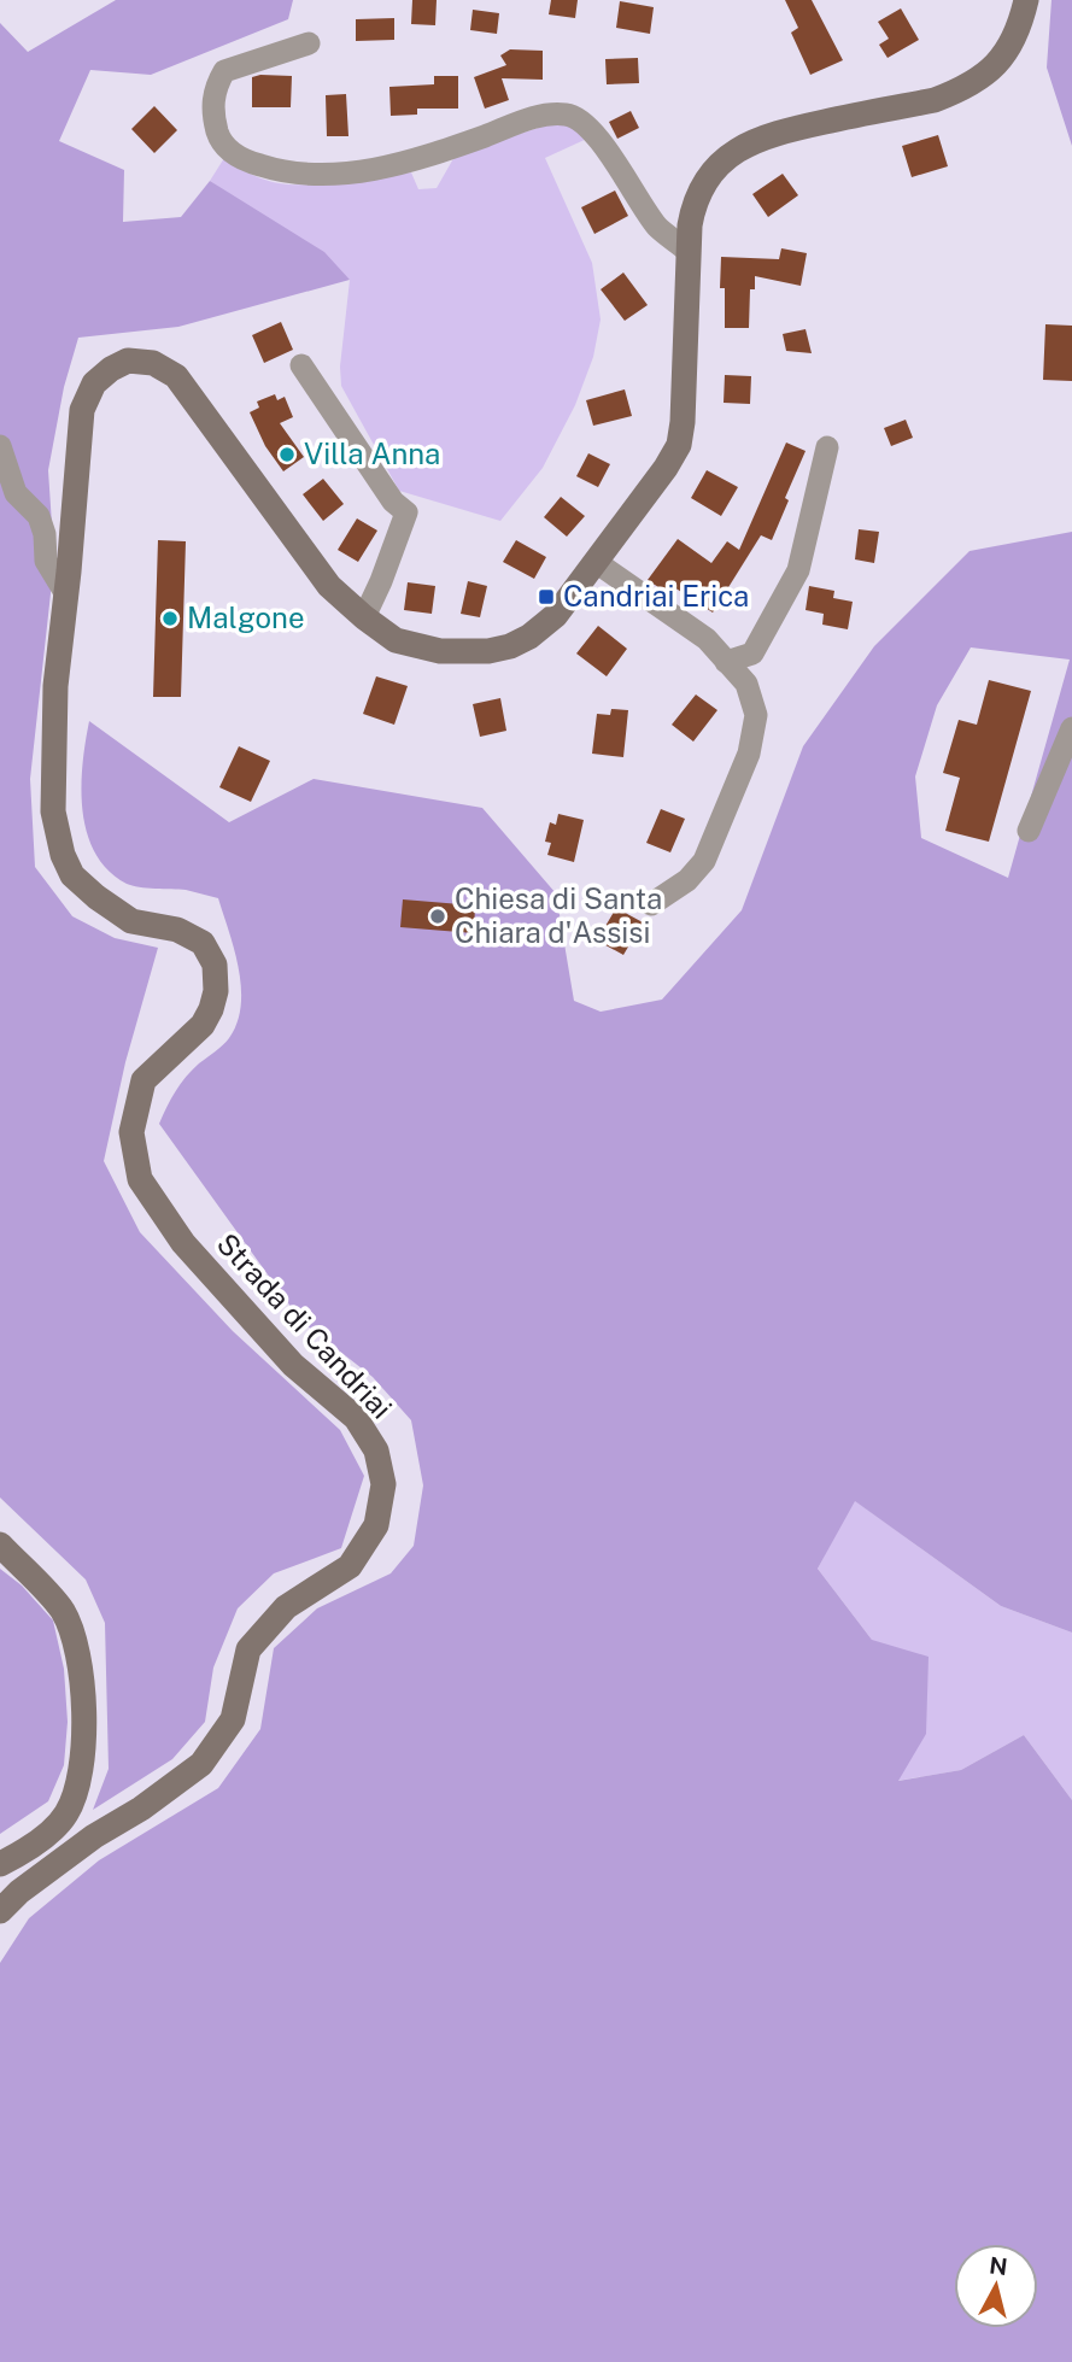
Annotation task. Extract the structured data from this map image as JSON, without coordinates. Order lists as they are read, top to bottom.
{
  "streets": {
    "main road": ["Strada di Candriai"]
  },
  "places": {
    "other": ["Villa Anna", "Malgone", "Chiesa di Santa Chiara d'Assisi"],
    "transit": ["Candriai Erica"]
  },
  "north": "top"
}
